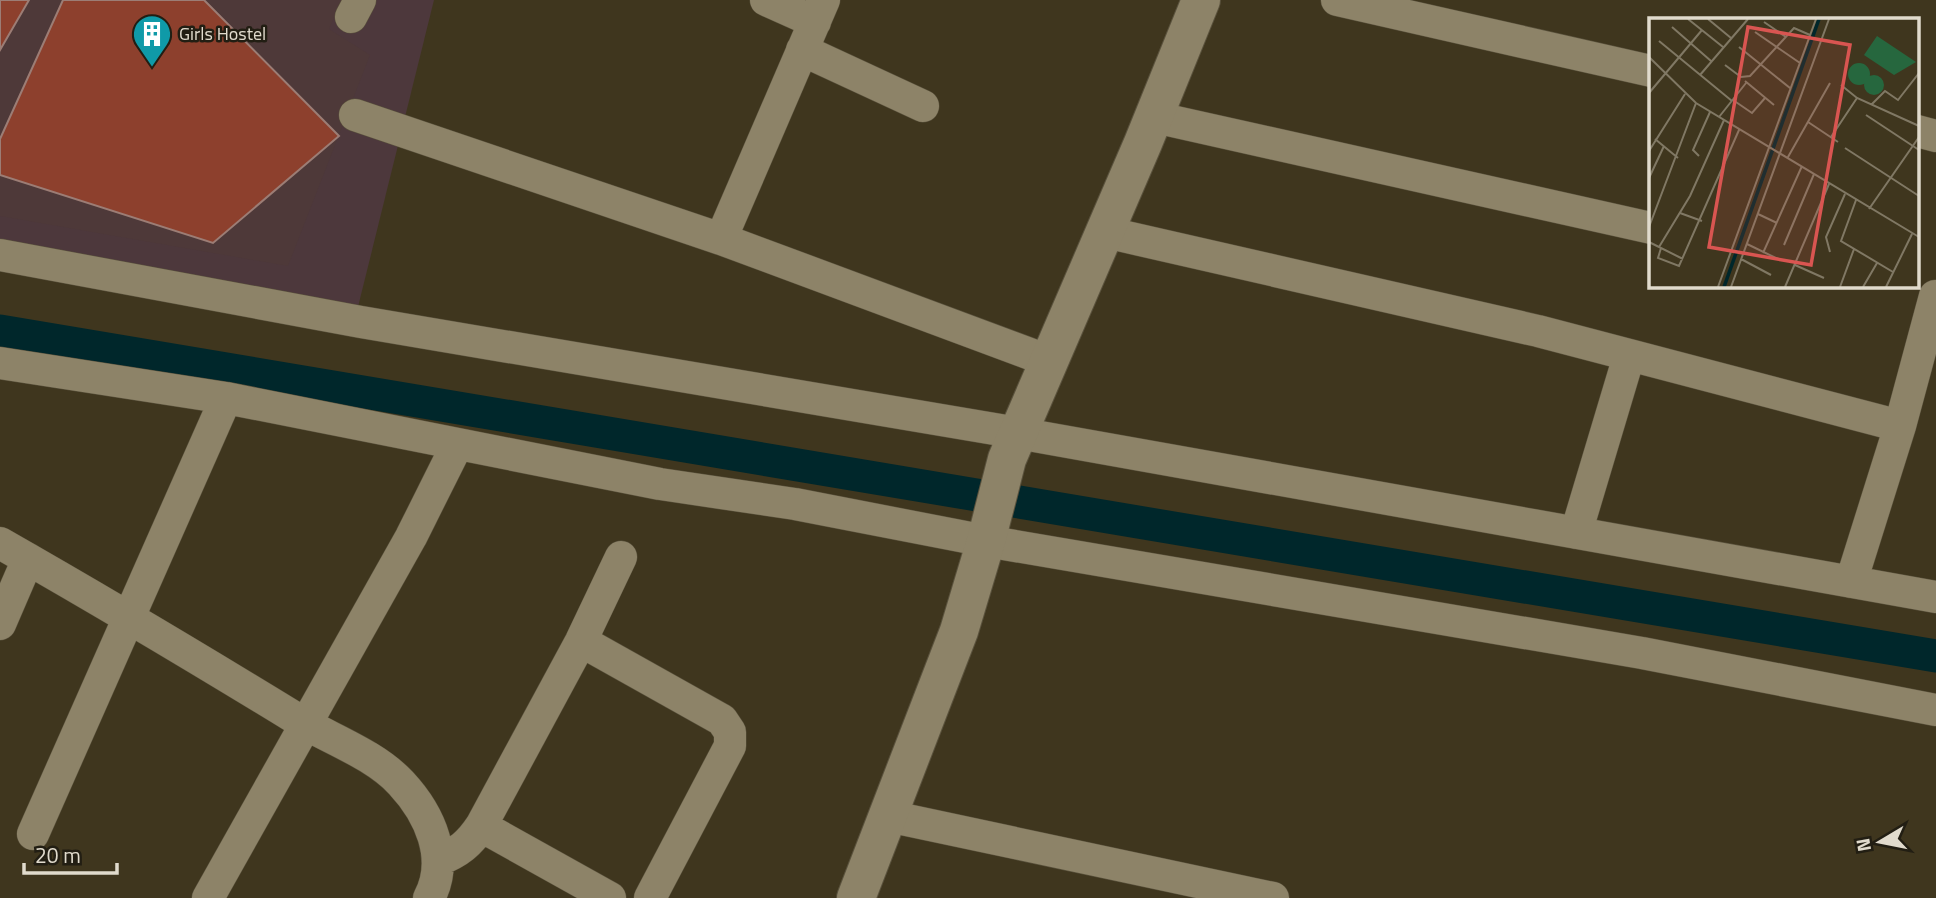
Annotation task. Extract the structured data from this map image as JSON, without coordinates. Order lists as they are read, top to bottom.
{
  "places": {
    "building": ["Girls Hostel"]
  },
  "scale_bar": "20 m",
  "north": "left"
}
